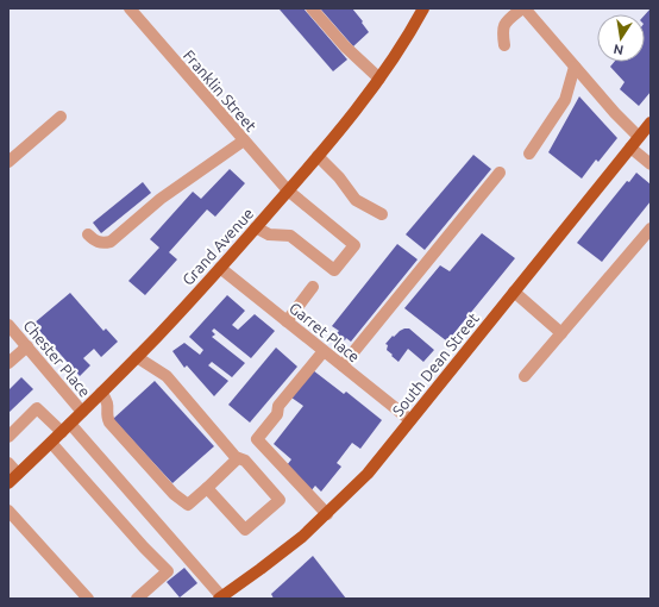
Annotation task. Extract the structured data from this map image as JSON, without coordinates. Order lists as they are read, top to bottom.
{
  "streets": {
    "main road": ["Grand Avenue", "South Dean Street"],
    "street": ["Franklin Street", "Garret Place", "Chester Place"]
  },
  "crossings": [
    ["Franklin Street", "Grand Avenue"],
    ["Grand Avenue", "Garret Place"],
    ["Grand Avenue", "Chester Place"],
    ["Garret Place", "South Dean Street"]
  ],
  "north": "bottom"
}
